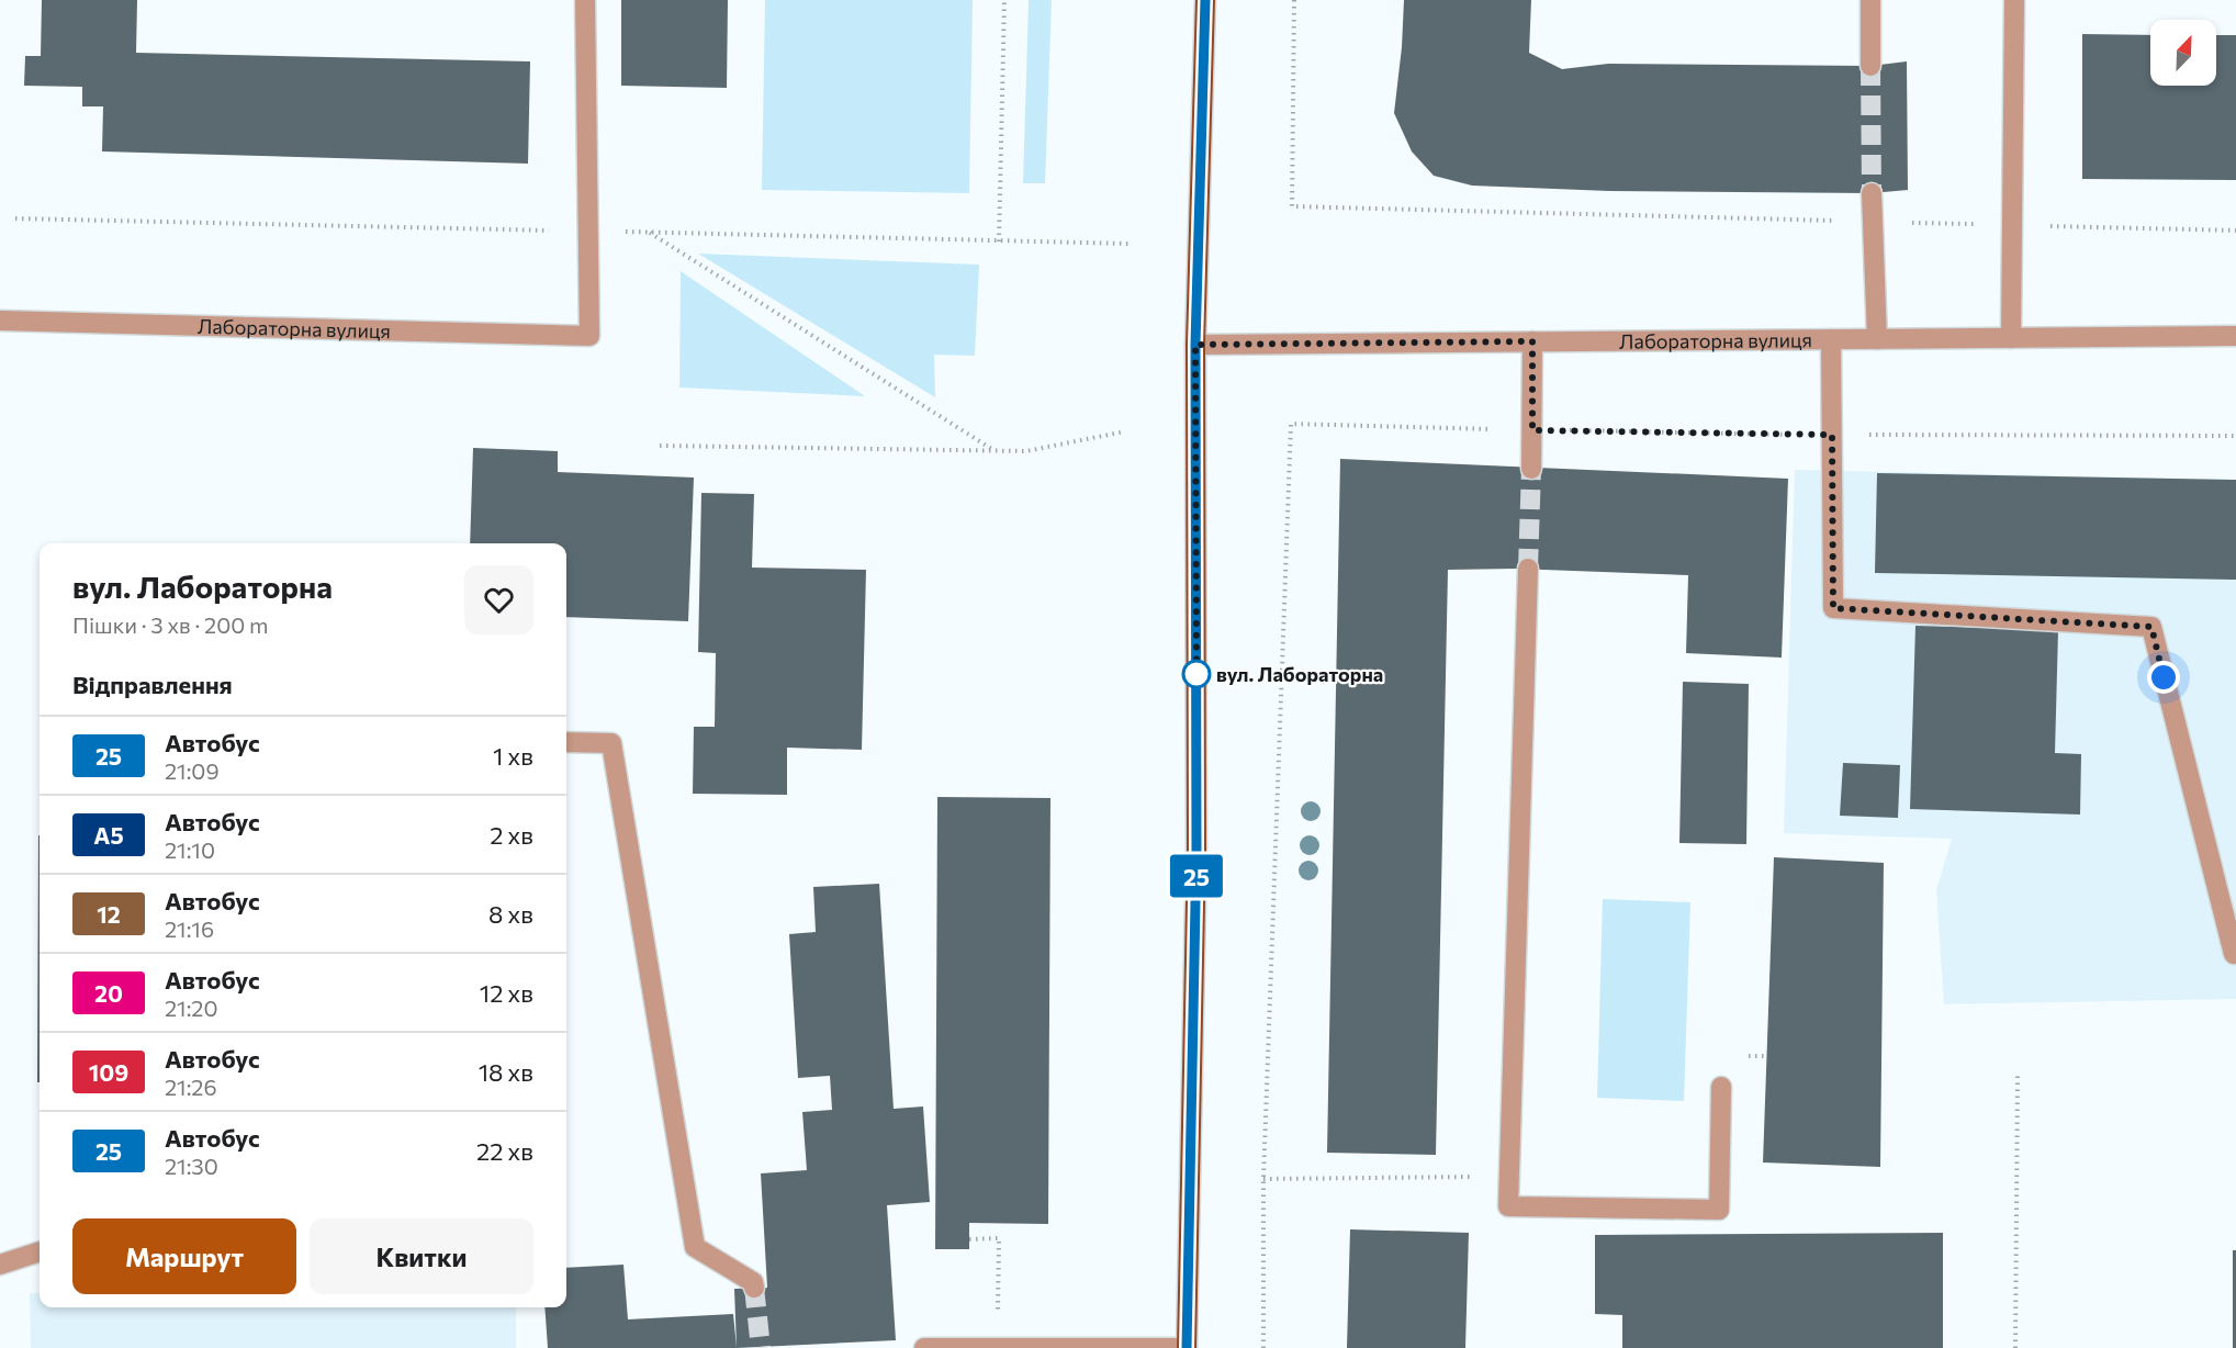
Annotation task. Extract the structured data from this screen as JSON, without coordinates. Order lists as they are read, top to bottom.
{
  "streets": {
    "street": ["Лабораторна вулиця"]
  },
  "places": ["вул. Лаборaторна"],
  "lines": ["bus line 25"],
  "north": "top right",
  "page": {
    "on_map": "25",
    "heading": [
      ["вул. Лаборaторна", "Пішки · 3 хв · 200 m"],
      "Відправлення"
    ],
    "list": [
      {
        "mark": "25",
        "name": "Автобус",
        "note": "21:09",
        "value": "1 хв"
      },
      {
        "mark": "А5",
        "name": "Автобус",
        "note": "21:10",
        "value": "2 хв"
      },
      {
        "mark": "12",
        "name": "Автобус",
        "note": "21:16",
        "value": "8 хв"
      },
      {
        "mark": "20",
        "name": "Автобус",
        "note": "21:20",
        "value": "12 хв"
      },
      {
        "mark": "109",
        "name": "Автобус",
        "note": "21:26",
        "value": "18 хв"
      },
      {
        "mark": "25",
        "name": "Автобус",
        "note": "21:30",
        "value": "22 хв"
      }
    ],
    "buttons": ["Маршрут", "Квитки"]
  }
}
